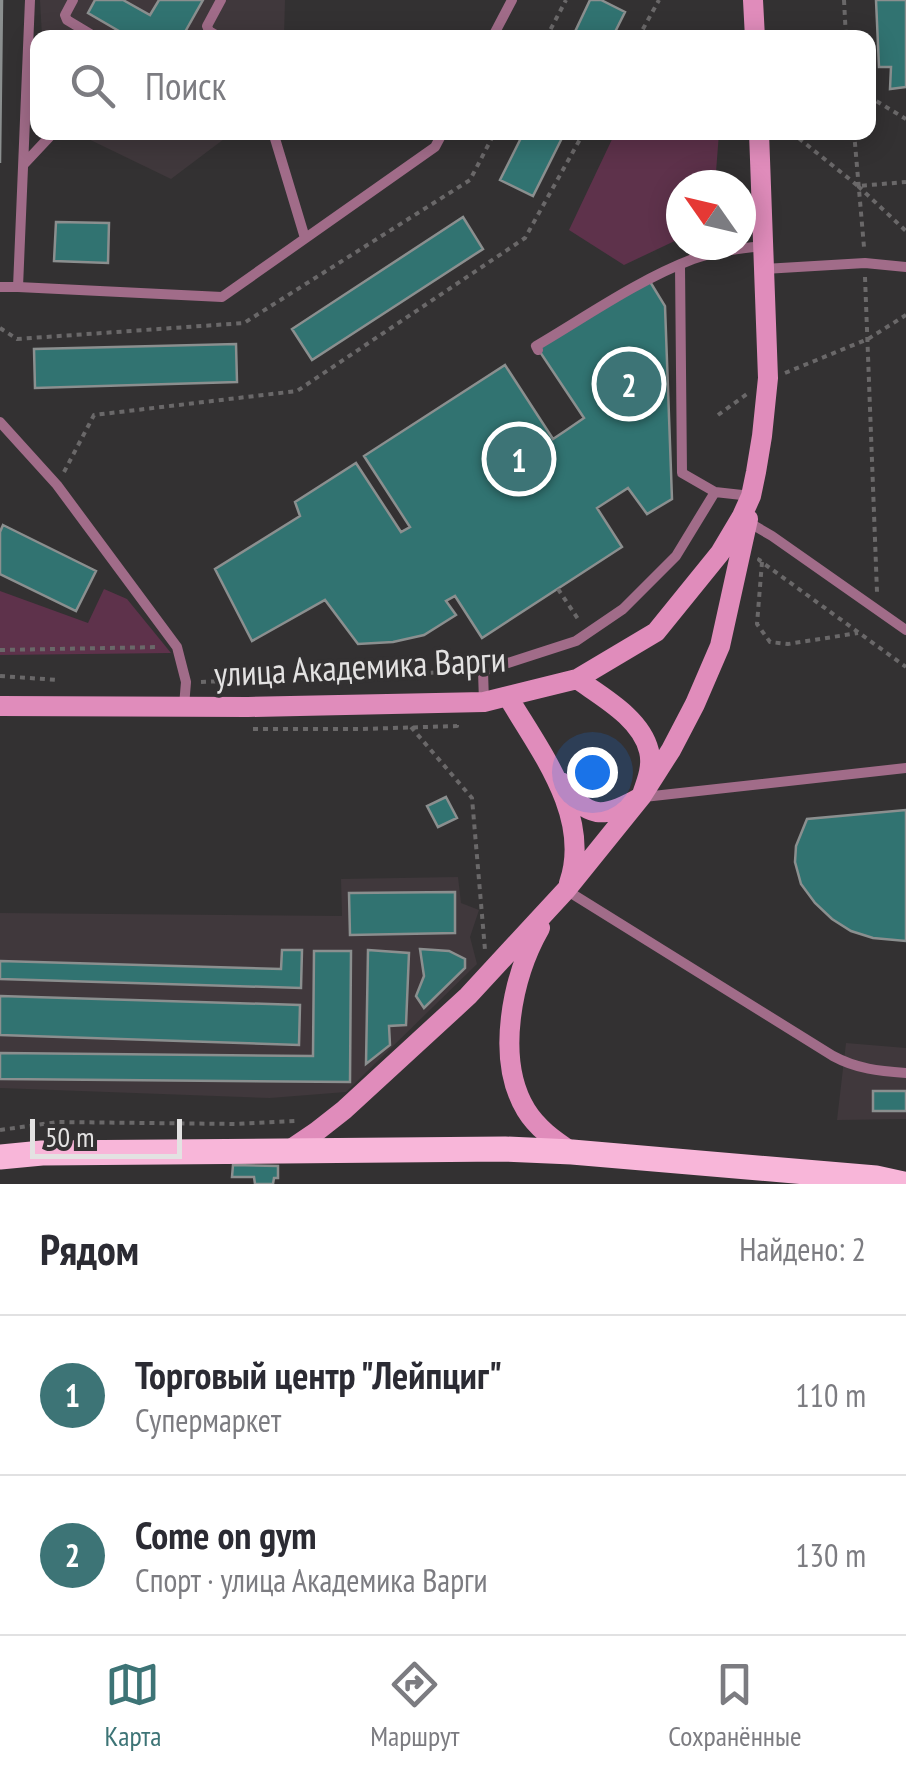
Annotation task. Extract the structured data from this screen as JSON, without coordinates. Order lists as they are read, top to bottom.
{
  "streets": {
    "street": ["улица Академика Варги"]
  },
  "scale_bar": "50 m",
  "north": "top left",
  "page": {
    "search": "Поиск",
    "pins": ["2", "1"],
    "scale": "50 m",
    "heading": ["Рядом", "Найдено: 2"],
    "list": [
      {
        "mark": "1",
        "name": "Торговый центр \"Лейпциг\"",
        "note": "Супермаркет",
        "value": "110 m"
      },
      {
        "mark": "2",
        "name": "Come on gym",
        "note": "Спорт · улица Академика Варги",
        "value": "130 m"
      }
    ],
    "nav": ["Карта", "Маршрут", "Сохранённые"]
  }
}
